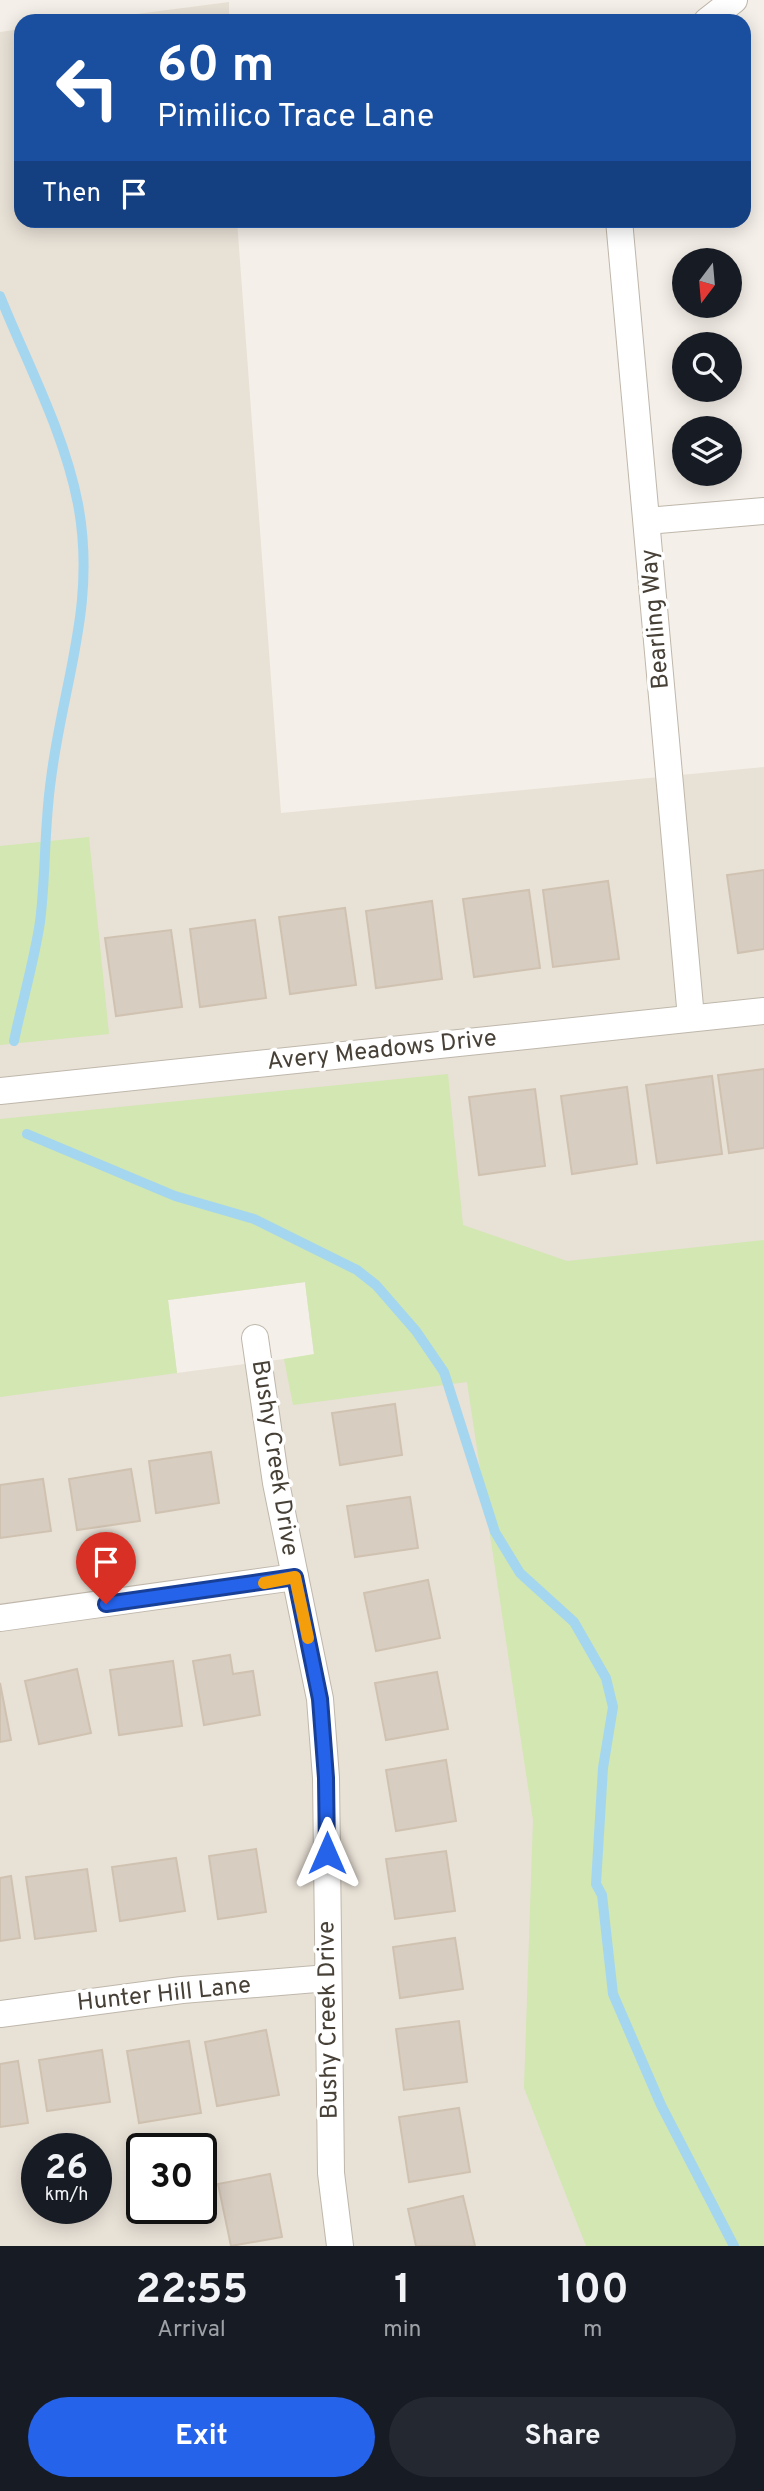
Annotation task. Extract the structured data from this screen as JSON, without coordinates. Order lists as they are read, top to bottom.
{
  "streets": {
    "street": [
      "Bearling Way",
      "Avery Meadows Drive",
      "Bushy Creek Drive",
      "Hunter Hill Lane"
    ]
  },
  "crossings": [
    ["Bearling Way", "Avery Meadows Drive"],
    ["Bushy Creek Drive", "Hunter Hill Lane"]
  ],
  "north": "bottom",
  "page": {
    "turn": ["60 m", "Pimilico Trace Lane"],
    "then": "Then",
    "speed": "26 km/h",
    "limit": "30",
    "eta": [
      "22:55",
      "Arrival",
      "1",
      "min",
      "100",
      "m"
    ],
    "buttons": ["Exit", "Share"]
  }
}
